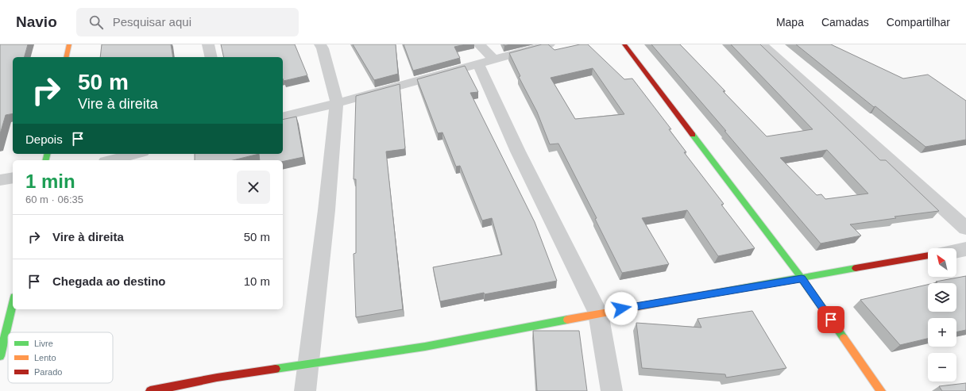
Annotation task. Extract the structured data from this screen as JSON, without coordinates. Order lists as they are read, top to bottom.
{
  "legend": ["Livre", "Lento", "Parado"],
  "north": "top left",
  "page": {
    "header": "Navio",
    "search": "Pesquisar aqui",
    "nav": ["Mapa", "Camadas", "Compartilhar"],
    "turn": ["50 m", "Vire à direita"],
    "then": "Depois",
    "heading": ["1 min", "60 m · 06:35"],
    "list": [
      {
        "name": "Vire à direita",
        "value": "50 m"
      },
      {
        "name": "Chegada ao destino",
        "value": "10 m"
      }
    ],
    "map_buttons": ["+", "−"]
  }
}
